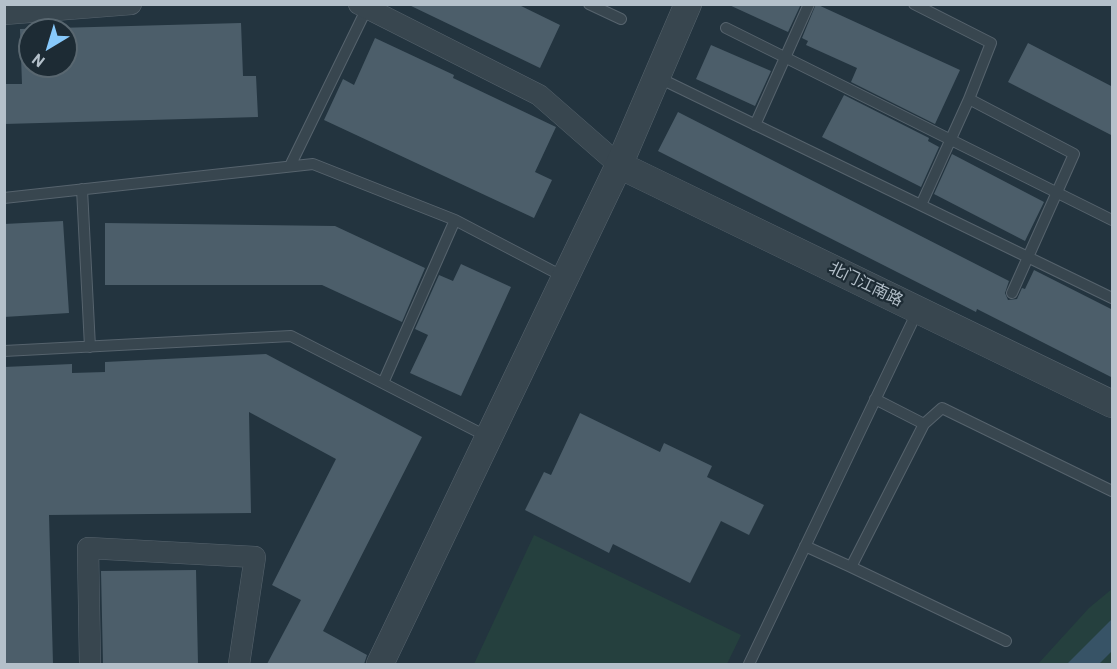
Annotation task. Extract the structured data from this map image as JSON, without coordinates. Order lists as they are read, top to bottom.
{
  "streets": {
    "street": ["北门江南路"]
  },
  "north": "bottom left"
}
